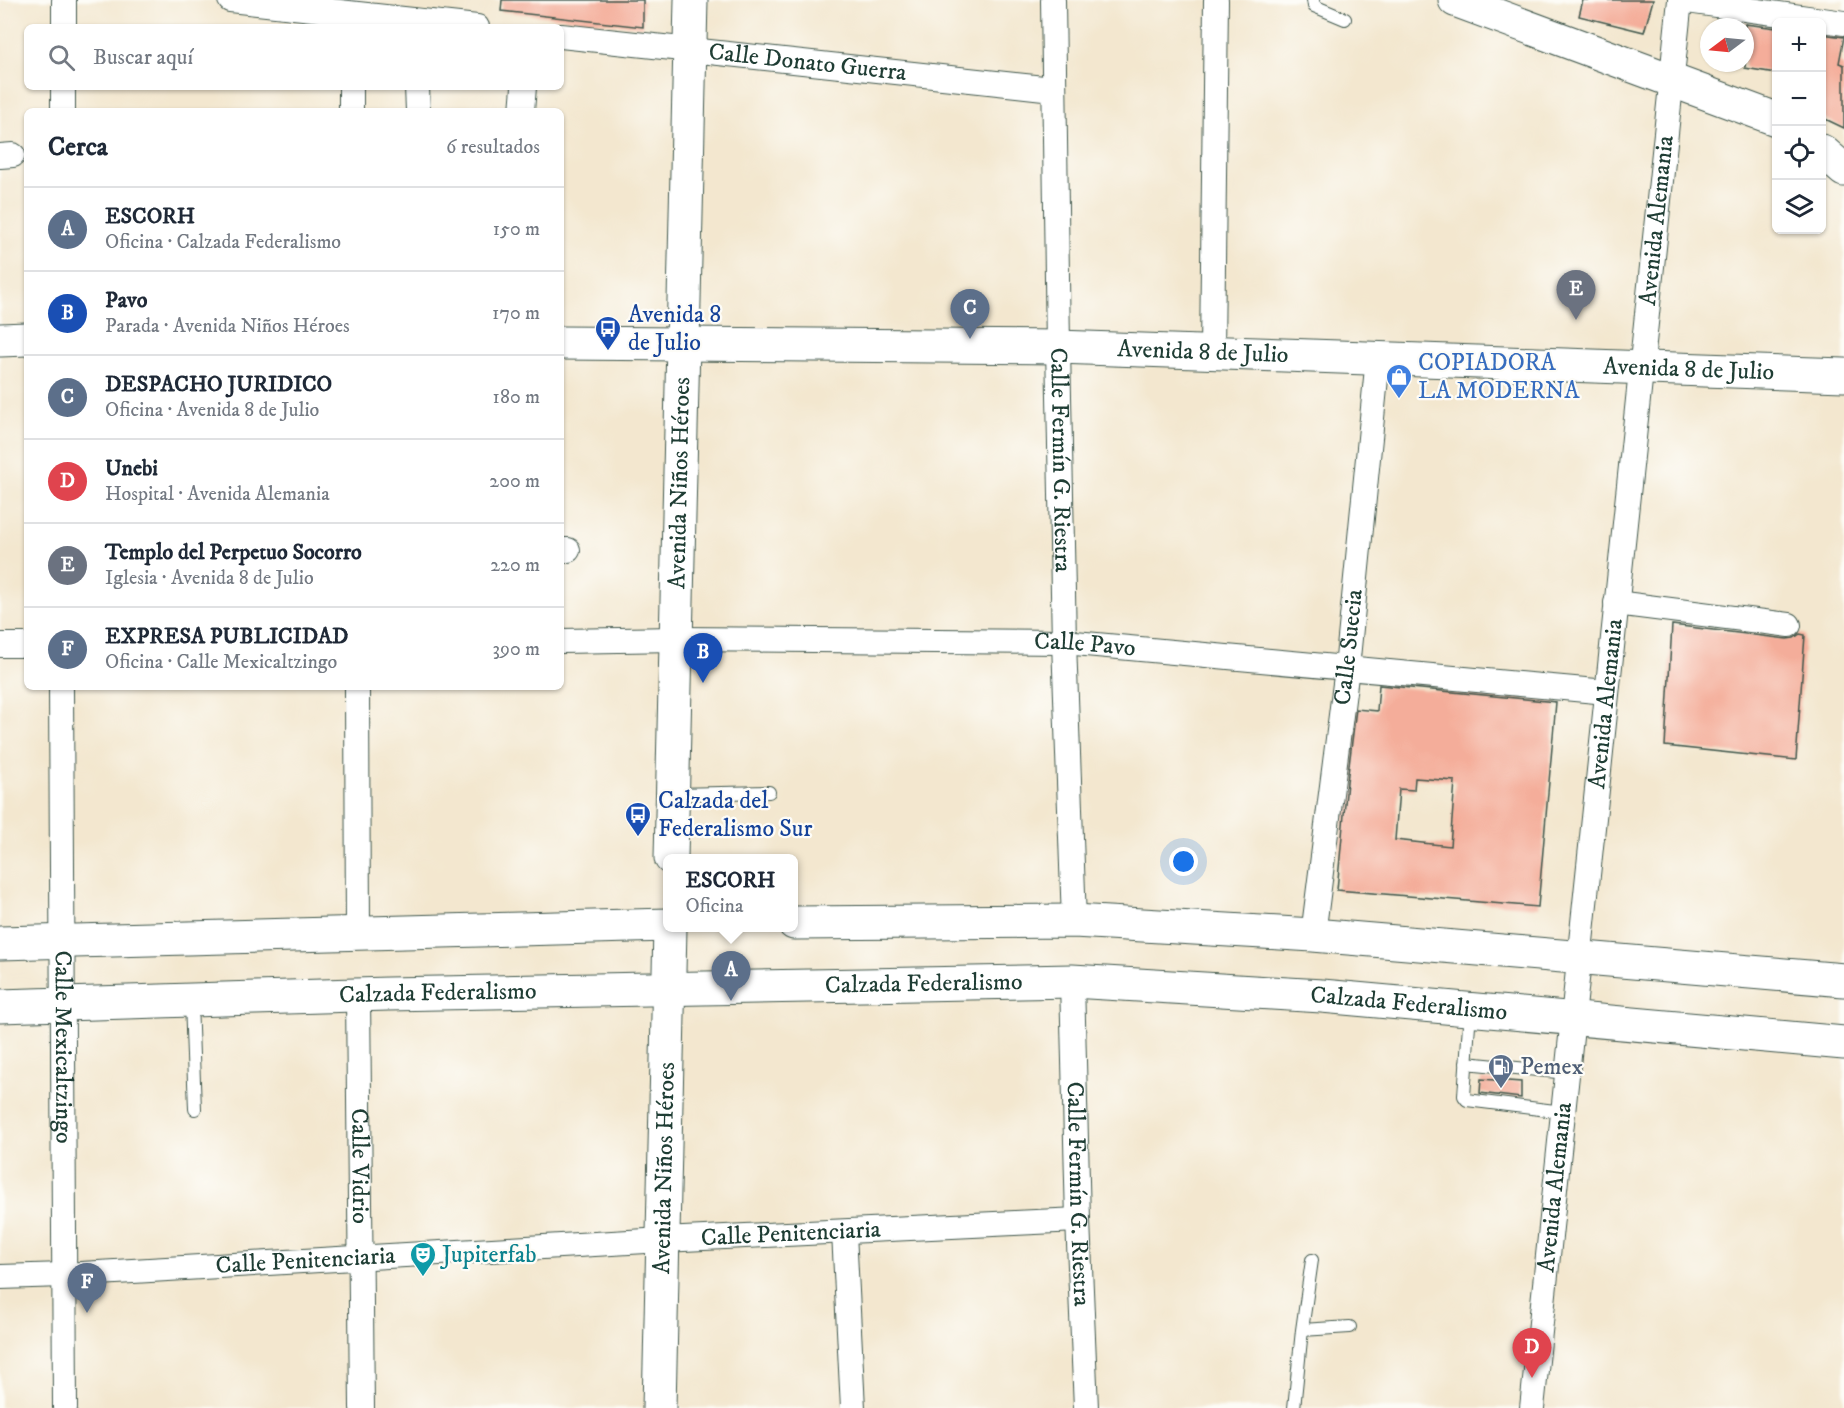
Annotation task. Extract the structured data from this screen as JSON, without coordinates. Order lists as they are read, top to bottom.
{
  "streets": {
    "main road": ["Avenida 8 de Julio", "Avenida Niños Héroes", "Calzada Federalismo"],
    "street": [
      "Calle Donato Guerra",
      "Avenida Alemania",
      "Calle Fermín G. Riestra",
      "Calle Pavo",
      "Calle Suecia",
      "Calle Mexicaltzingo",
      "Calle Vidrio",
      "Calle Penitenciaria"
    ]
  },
  "crossings": [
    ["Calle Donato Guerra", "Calle Fermín G. Riestra"],
    ["Calle Donato Guerra", "Avenida Niños Héroes"],
    ["Avenida Alemania", "Avenida 8 de Julio"],
    ["Avenida Alemania", "Calle Pavo"],
    ["Avenida Alemania", "Calzada Federalismo"],
    ["Avenida 8 de Julio", "Calle Fermín G. Riestra"],
    ["Avenida 8 de Julio", "Avenida Niños Héroes"],
    ["Avenida 8 de Julio", "Calle Suecia"],
    ["Calle Fermín G. Riestra", "Calle Pavo"],
    ["Calle Fermín G. Riestra", "Calzada Federalismo"],
    ["Calle Fermín G. Riestra", "Calle Penitenciaria"],
    ["Avenida Niños Héroes", "Calle Pavo"],
    ["Avenida Niños Héroes", "Calzada Federalismo"],
    ["Avenida Niños Héroes", "Calle Penitenciaria"],
    ["Calle Pavo", "Calle Suecia"],
    ["Calzada Federalismo", "Calle Mexicaltzingo"],
    ["Calzada Federalismo", "Calle Vidrio"],
    ["Calle Mexicaltzingo", "Calle Penitenciaria"],
    ["Calle Vidrio", "Calle Penitenciaria"]
  ],
  "places": {
    "bus stop": ["Avenida 8 de Julio", "Calzada del Federalismo Sur"],
    "shop": ["COPIADORA LA MODERNA"],
    "fuel station": ["Pemex"],
    "theatre": ["Jupiterfab"]
  },
  "north": "left",
  "page": {
    "map_buttons": ["+", "−"],
    "search": "Buscar aquí",
    "heading": ["Cerca", "6 resultados"],
    "list": [
      {
        "mark": "A",
        "name": "ESCORH",
        "note": "Oficina · Calzada Federalismo",
        "value": "150 m"
      },
      {
        "mark": "B",
        "name": "Pavo",
        "note": "Parada · Avenida Niños Héroes",
        "value": "170 m"
      },
      {
        "mark": "C",
        "name": "DESPACHO JURIDICO",
        "note": "Oficina · Avenida 8 de Julio",
        "value": "180 m"
      },
      {
        "mark": "D",
        "name": "Unebi",
        "note": "Hospital · Avenida Alemania",
        "value": "200 m"
      },
      {
        "mark": "E",
        "name": "Templo del Perpetuo Socorro",
        "note": "Iglesia · Avenida 8 de Julio",
        "value": "220 m"
      },
      {
        "mark": "F",
        "name": "EXPRESA PUBLICIDAD",
        "note": "Oficina · Calle Mexicaltzingo",
        "value": "390 m"
      }
    ],
    "pins": [
      "E",
      "C",
      "B",
      "A",
      "F",
      "D"
    ],
    "popup": ["ESCORH", "Oficina"]
  }
}
